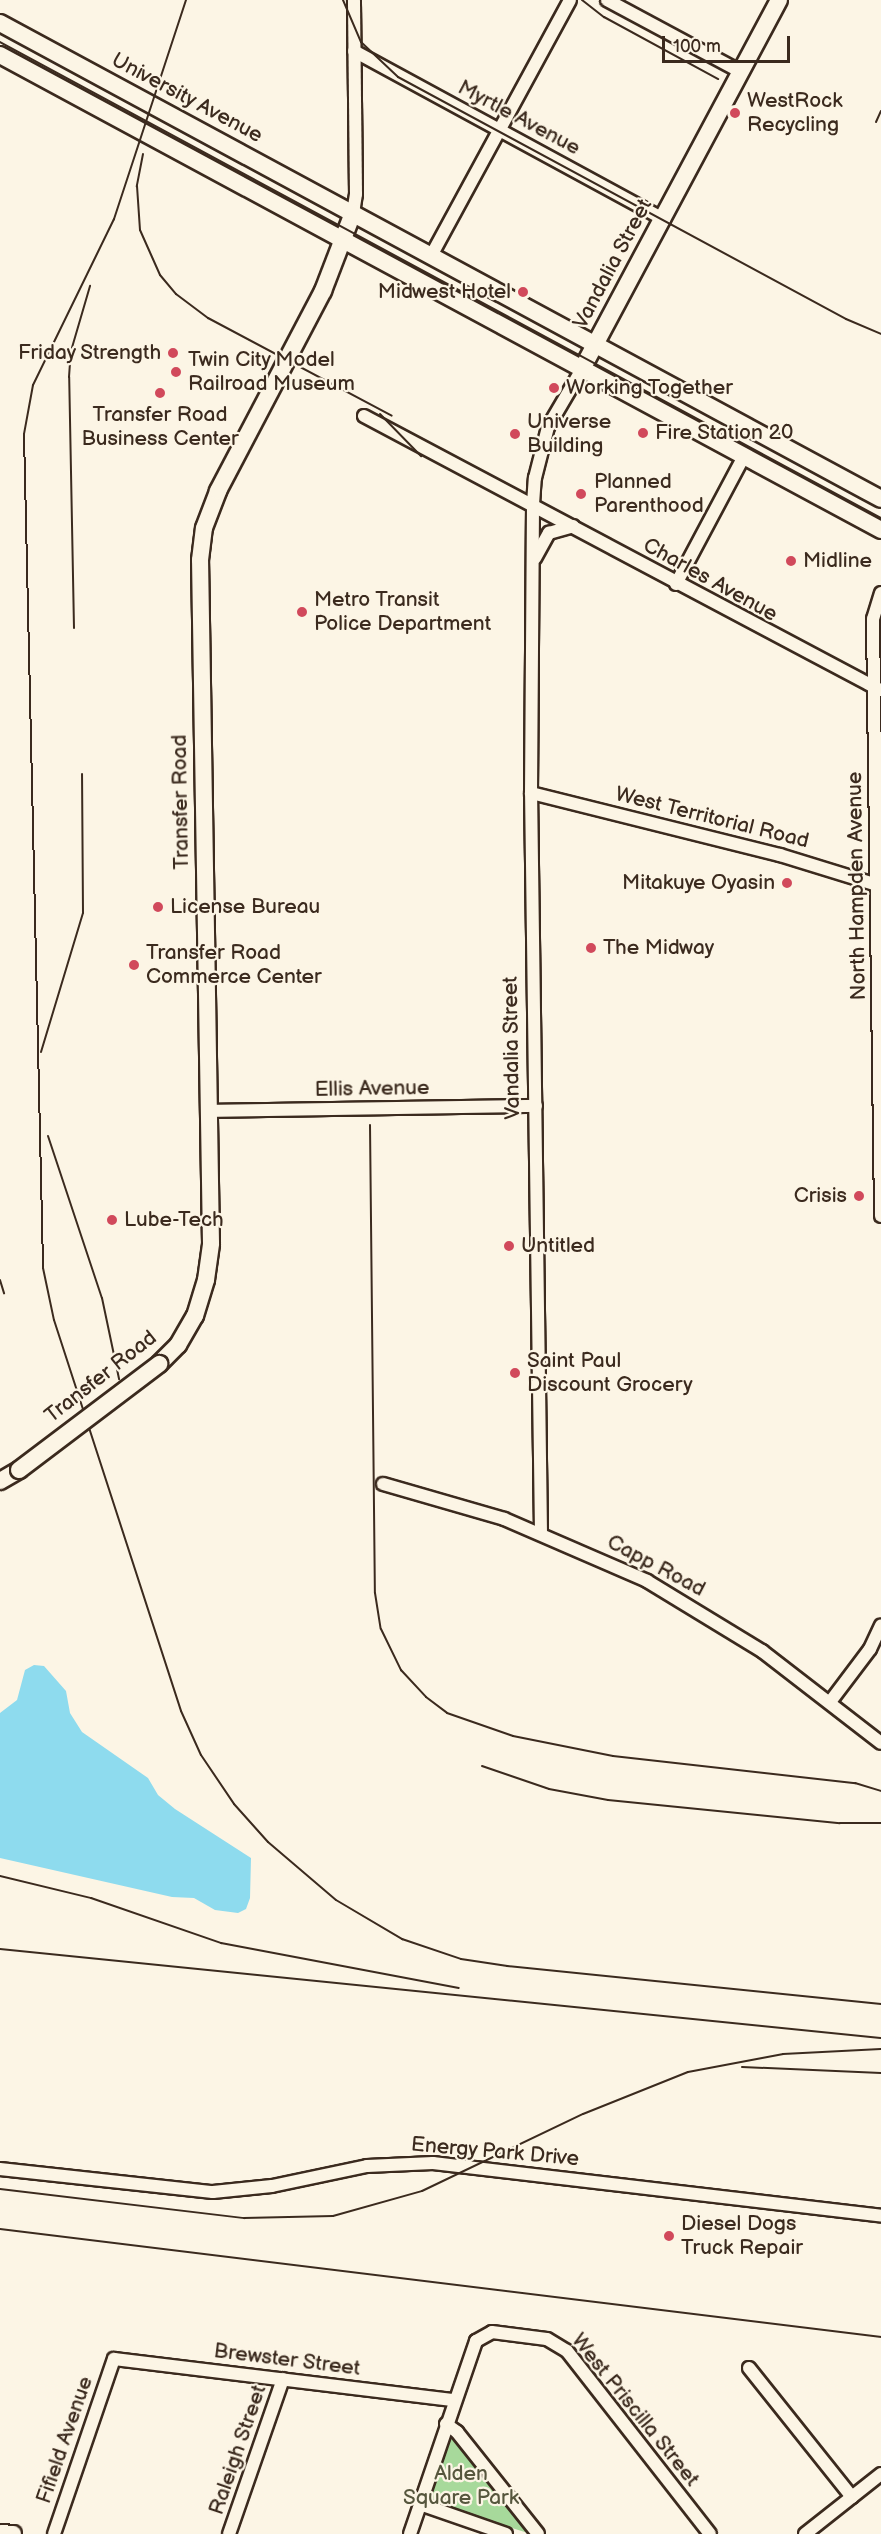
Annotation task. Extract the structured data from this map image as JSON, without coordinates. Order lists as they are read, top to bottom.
{
  "streets": {
    "main road": ["University Avenue", "Vandalia Street", "Transfer Road"],
    "street": [
      "Myrtle Avenue",
      "Charles Avenue",
      "West Territorial Road",
      "North Hampden Avenue",
      "Ellis Avenue",
      "Capp Road",
      "Energy Park Drive",
      "Brewster Street",
      "West Priscilla Street",
      "Fifield Avenue",
      "Raleigh Street"
    ]
  },
  "crossings": [
    ["University Avenue", "Vandalia Street"],
    ["University Avenue", "Transfer Road"],
    ["Myrtle Avenue", "Vandalia Street"],
    ["Vandalia Street", "Charles Avenue"],
    ["Vandalia Street", "West Territorial Road"],
    ["Vandalia Street", "Ellis Avenue"],
    ["Vandalia Street", "Capp Road"],
    ["Charles Avenue", "North Hampden Avenue"],
    ["Transfer Road", "Ellis Avenue"],
    ["West Territorial Road", "North Hampden Avenue"],
    ["Brewster Street", "West Priscilla Street"],
    ["Brewster Street", "Fifield Avenue"],
    ["Brewster Street", "Raleigh Street"]
  ],
  "parks": ["Alden Square Park"],
  "places": [
    "WestRock Recycling",
    "Midwest Hotel",
    "Friday Strength",
    "Twin City Model Railroad Museum",
    "Working Together",
    "Transfer Road Business Center",
    "Fire Station 20",
    "Universe Building",
    "Planned Parenthood",
    "Midline",
    "Metro Transit Police Department",
    "Mitakuye Oyasin",
    "License Bureau",
    "The Midway",
    "Transfer Road Commerce Center",
    "Crisis",
    "Lube-Tech",
    "Untitled",
    "Saint Paul Discount Grocery",
    "Diesel Dogs Truck Repair"
  ],
  "scale_bar": "100 m"
}
